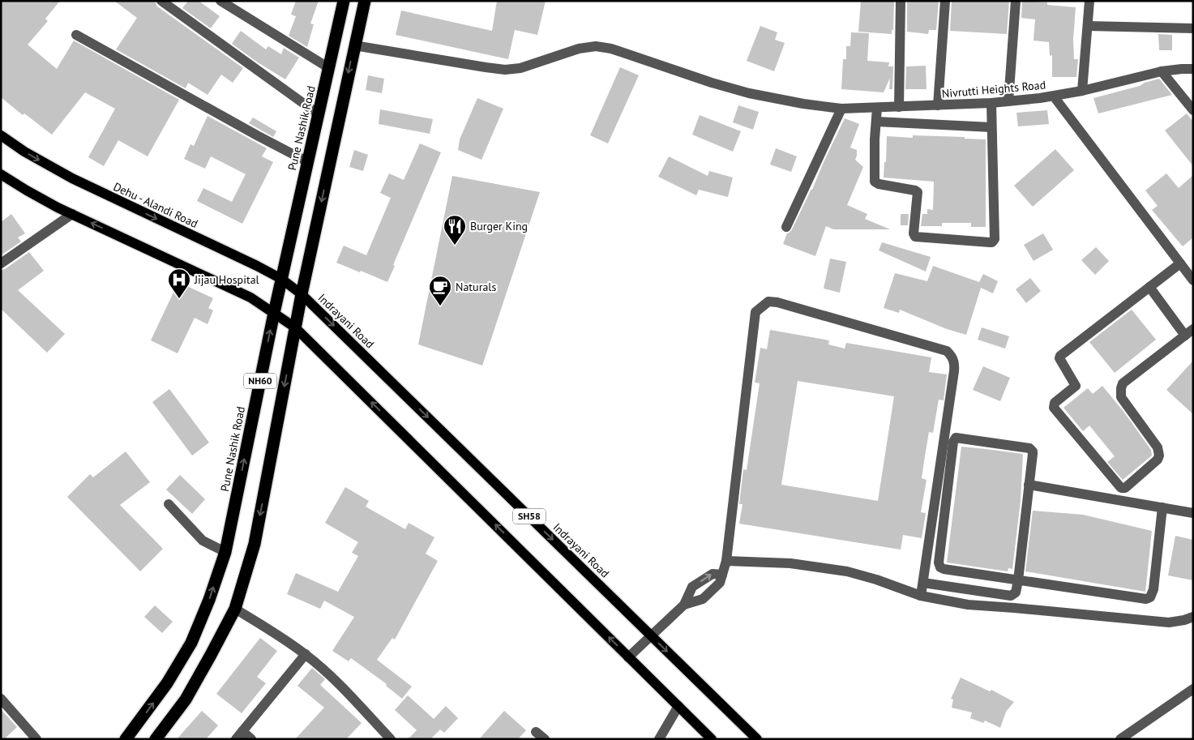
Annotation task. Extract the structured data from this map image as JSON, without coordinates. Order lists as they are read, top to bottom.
{
  "streets": {
    "highway": ["Pune Nashik Road", "NH60"],
    "main road": ["Dehu - Alandi Road", "Indrayani Road", "SH58"],
    "street": ["Nivrutti Heights Road"]
  },
  "crossings": [
    ["Nivrutti Heights Road", "NH60"],
    ["Pune Nashik Road", "Dehu - Alandi Road"],
    ["Dehu - Alandi Road", "Indrayani Road"],
    ["Dehu - Alandi Road", "NH60"],
    ["Indrayani Road", "NH60"],
    ["NH60", "SH58"]
  ],
  "places": {
    "restaurant": ["Burger King"],
    "hospital": ["Jijau Hospital"],
    "cafe": ["Naturals"]
  }
}
